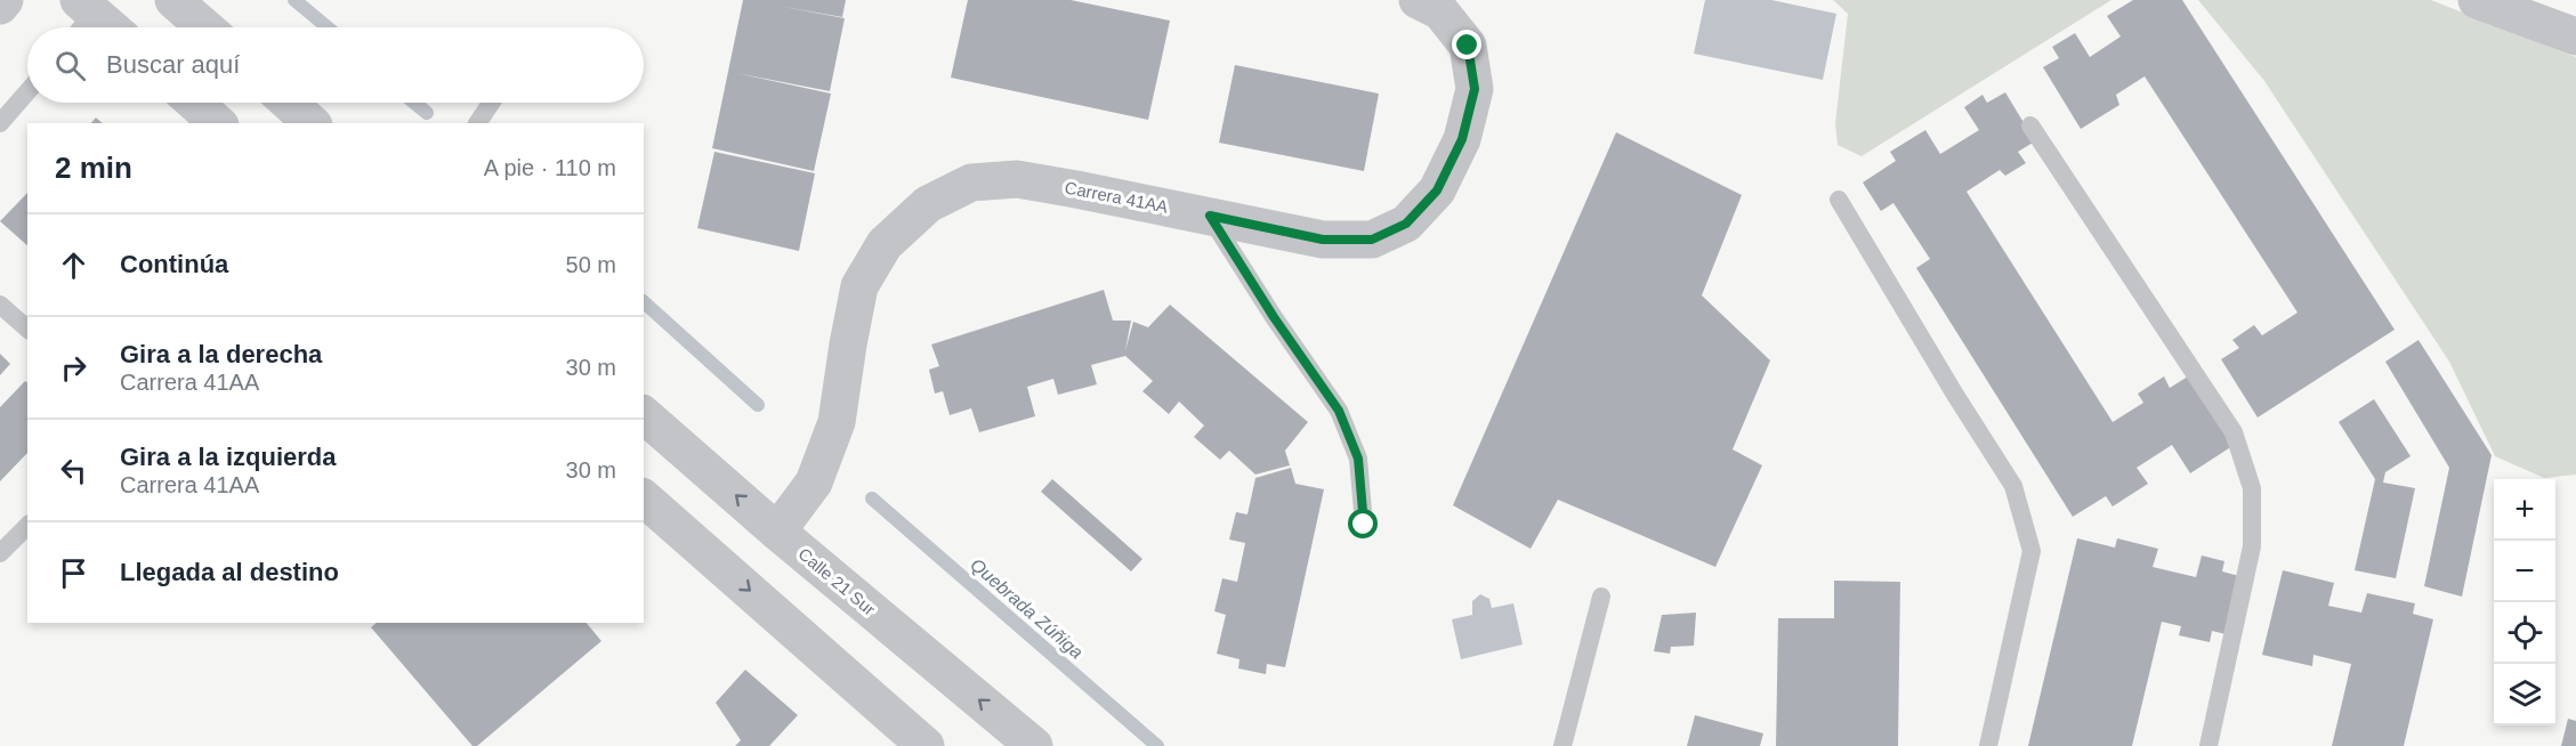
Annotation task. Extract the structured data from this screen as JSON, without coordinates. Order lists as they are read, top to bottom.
{
  "streets": {
    "street": ["Carrera 41AA", "Calle 21 Sur"]
  },
  "crossings": [
    ["Carrera 41AA", "Calle 21 Sur"]
  ],
  "water": ["Quebrada Zúñiga"],
  "page": {
    "search": "Buscar aquí",
    "heading": ["2 min", "A pie · 110 m"],
    "list": [
      ["Continúa", "50 m"],
      ["Gira a la derecha", "Carrera 41AA", "30 m"],
      ["Gira a la izquierda", "Carrera 41AA", "30 m"],
      "Llegada al destino"
    ],
    "map_buttons": ["+", "−"]
  }
}
